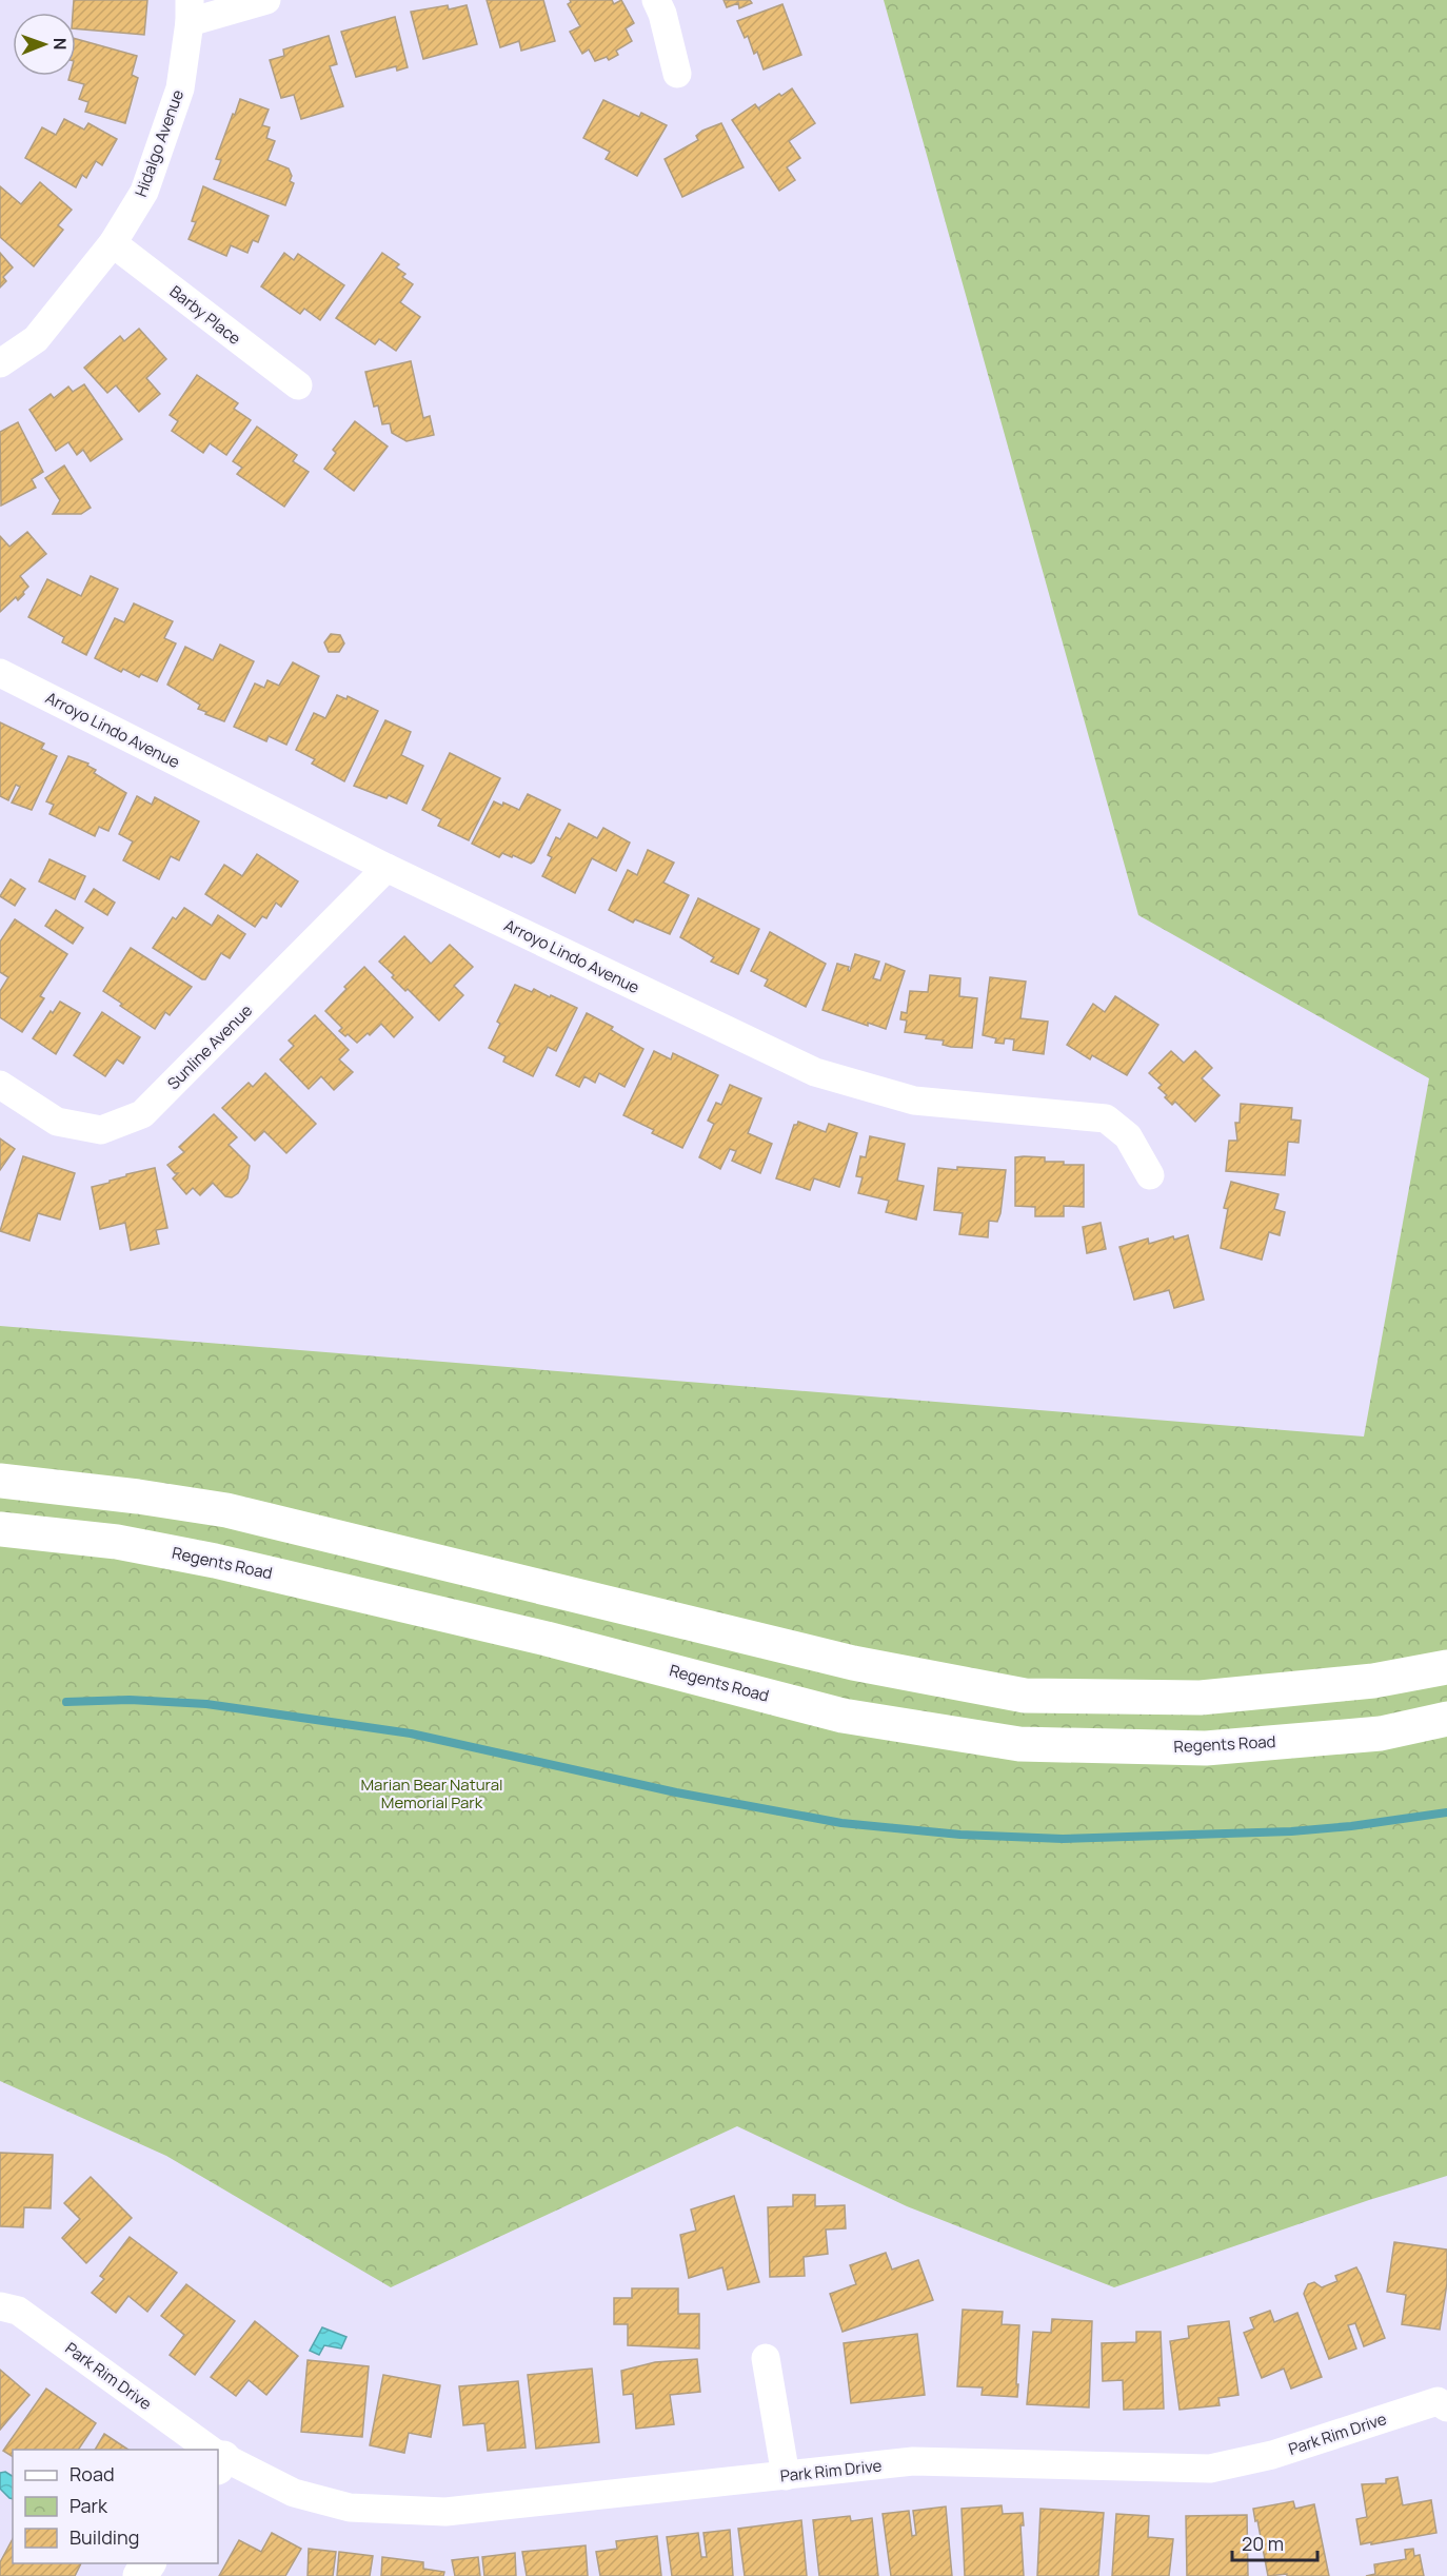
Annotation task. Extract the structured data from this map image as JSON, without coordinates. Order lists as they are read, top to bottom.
{
  "streets": {
    "main road": ["Regents Road"],
    "street": [
      "Hidalgo Avenue",
      "Barby Place",
      "Arroyo Lindo Avenue",
      "Sunline Avenue",
      "Park Rim Drive"
    ]
  },
  "crossings": [
    ["Hidalgo Avenue", "Barby Place"],
    ["Arroyo Lindo Avenue", "Sunline Avenue"]
  ],
  "parks": ["Marian Bear Natural Memorial Park"],
  "legend": ["Road", "Park", "Building"],
  "scale_bar": "20 m",
  "north": "right"
}
